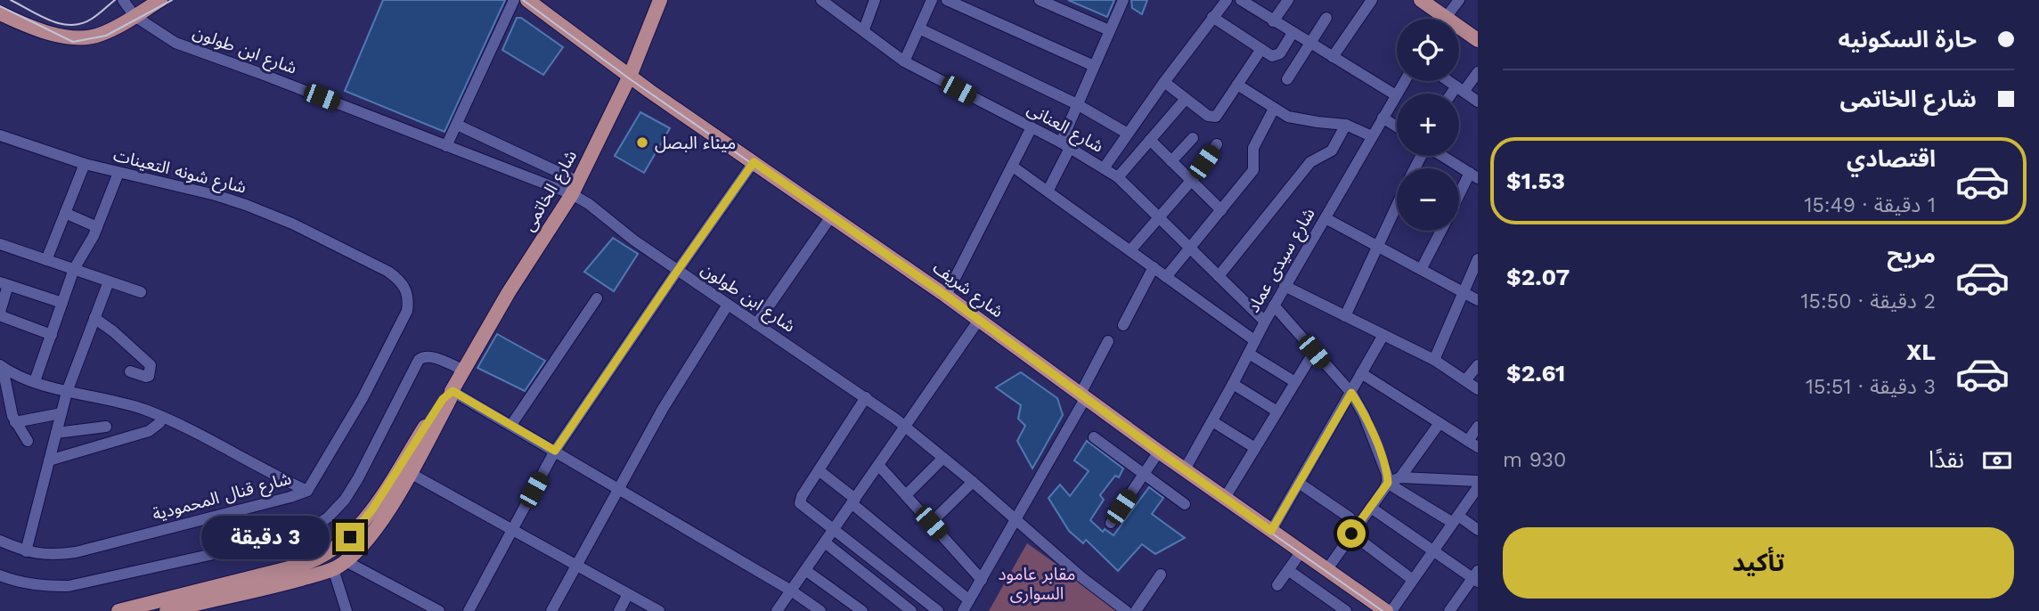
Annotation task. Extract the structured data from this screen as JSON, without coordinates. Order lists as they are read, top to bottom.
{
  "streets": {
    "main road": ["شارع الخاتمى", "شارع شريف"],
    "street": [
      "شارع ابن طولون",
      "شارع العنانى",
      "شارع شونه التعينات",
      "شارع سيدى عماد",
      "شارع قنال المحمودية"
    ]
  },
  "crossings": [
    ["شارع ابن طولون", "شارع الخاتمى"],
    ["شارع العنانى", "شارع سيدى عماد"],
    ["شارع شونه التعينات", "شارع قنال المحمودية"],
    ["شارع الخاتمى", "شارع شريف"],
    ["شارع سيدى عماد", "شارع شريف"]
  ],
  "parks": ["مقابر عامود السوارى"],
  "places": ["ميناء البصل"],
  "page": {
    "banner": ["حارة السكونيه", "شارع الخاتمى"],
    "map_buttons": ["+", "−"],
    "list": [
      {
        "name": "اقتصادي",
        "note": "1 دقيقة · 15:49",
        "value": "$1.53"
      },
      {
        "name": "مريح",
        "note": "2 دقيقة · 15:50",
        "value": "$2.07"
      },
      {
        "name": "XL",
        "note": "3 دقيقة · 15:51",
        "value": "$2.61"
      }
    ],
    "pay": ["نقدًا", "930 m"],
    "buttons": "تأكيد",
    "bubble": "3 دقيقة"
  }
}
